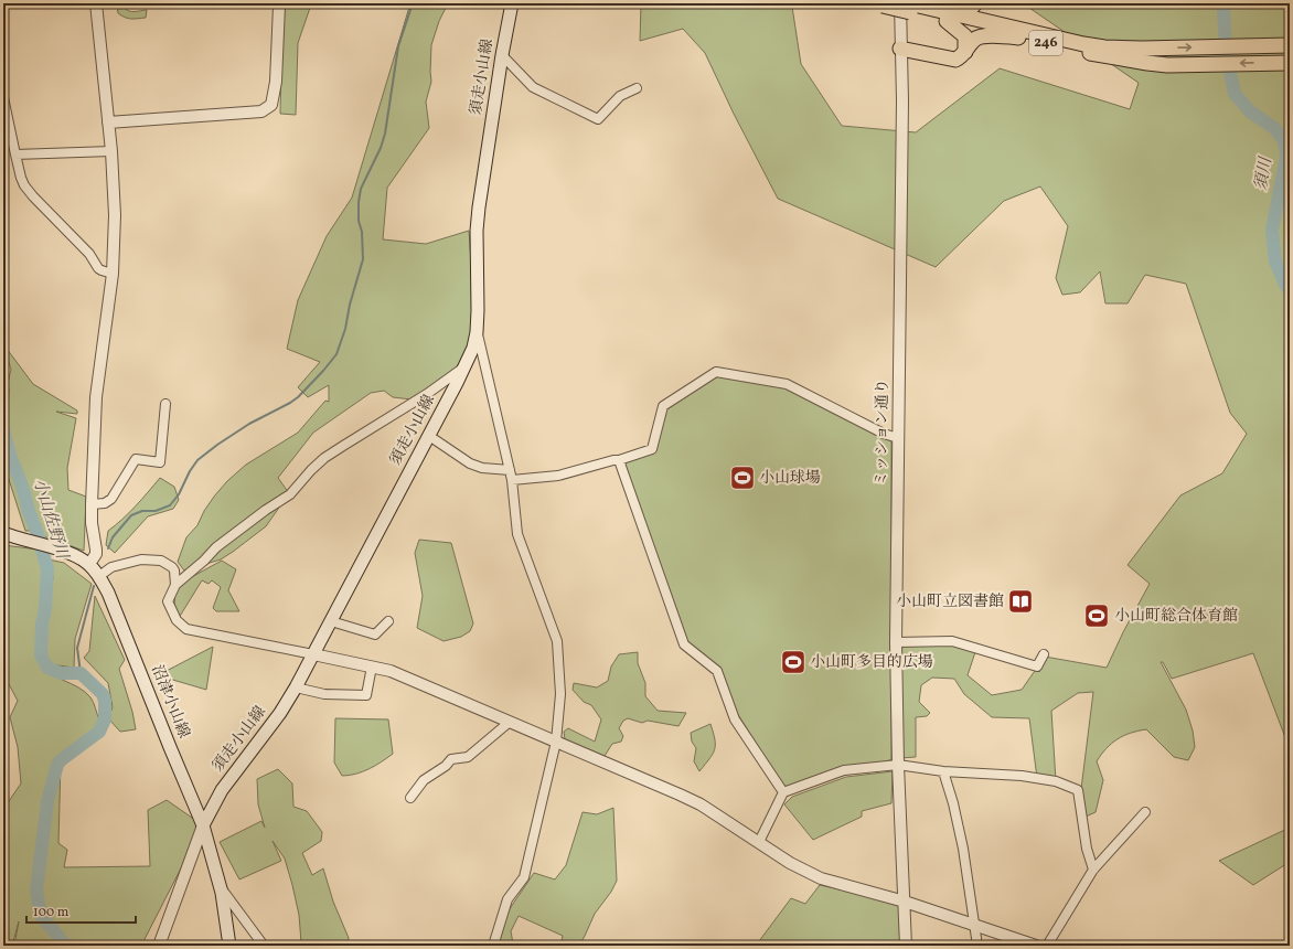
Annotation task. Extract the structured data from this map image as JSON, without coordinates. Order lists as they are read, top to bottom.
{
  "streets": {
    "highway": ["246"],
    "main road": ["須走小山線", "沼津小山線"],
    "street": ["ミッション通り"]
  },
  "crossings": [
    ["246", "ミッション通り"],
    ["須走小山線", "沼津小山線"]
  ],
  "water": ["須川", "小山佐野川"],
  "places": {
    "sports": ["小山球場", "小山町総合体育館", "小山町多目的広場"],
    "library": ["小山町立図書館"]
  },
  "scale_bar": "100 m"
}
